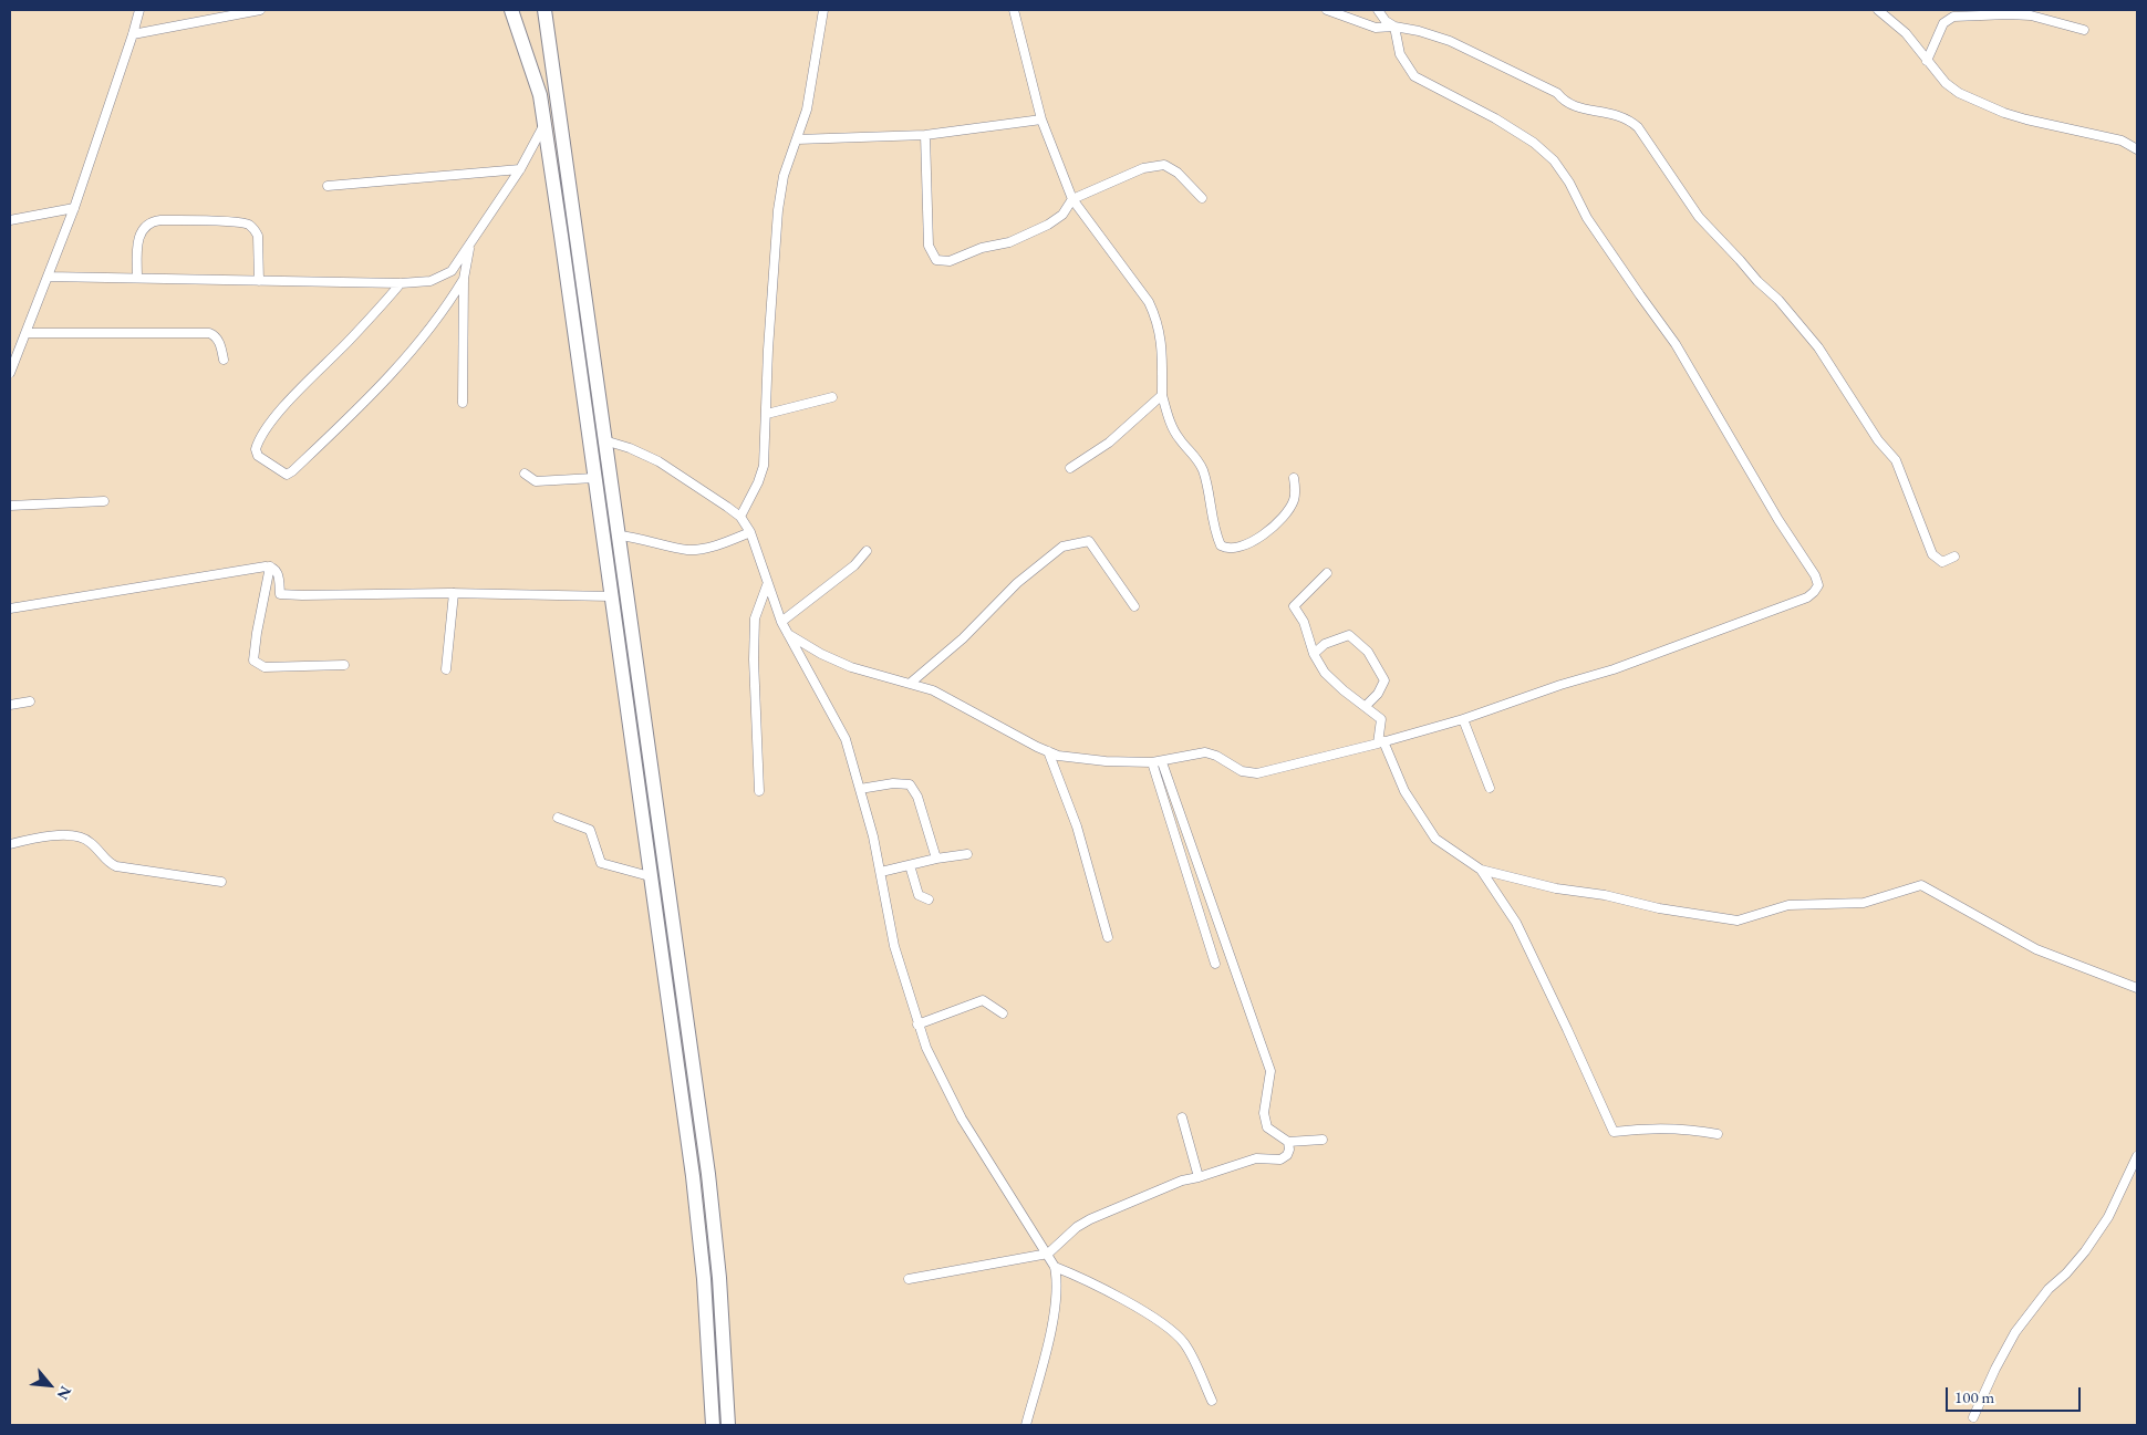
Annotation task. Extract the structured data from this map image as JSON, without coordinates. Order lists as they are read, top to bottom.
{
  "scale_bar": "100 m",
  "north": "bottom right"
}
